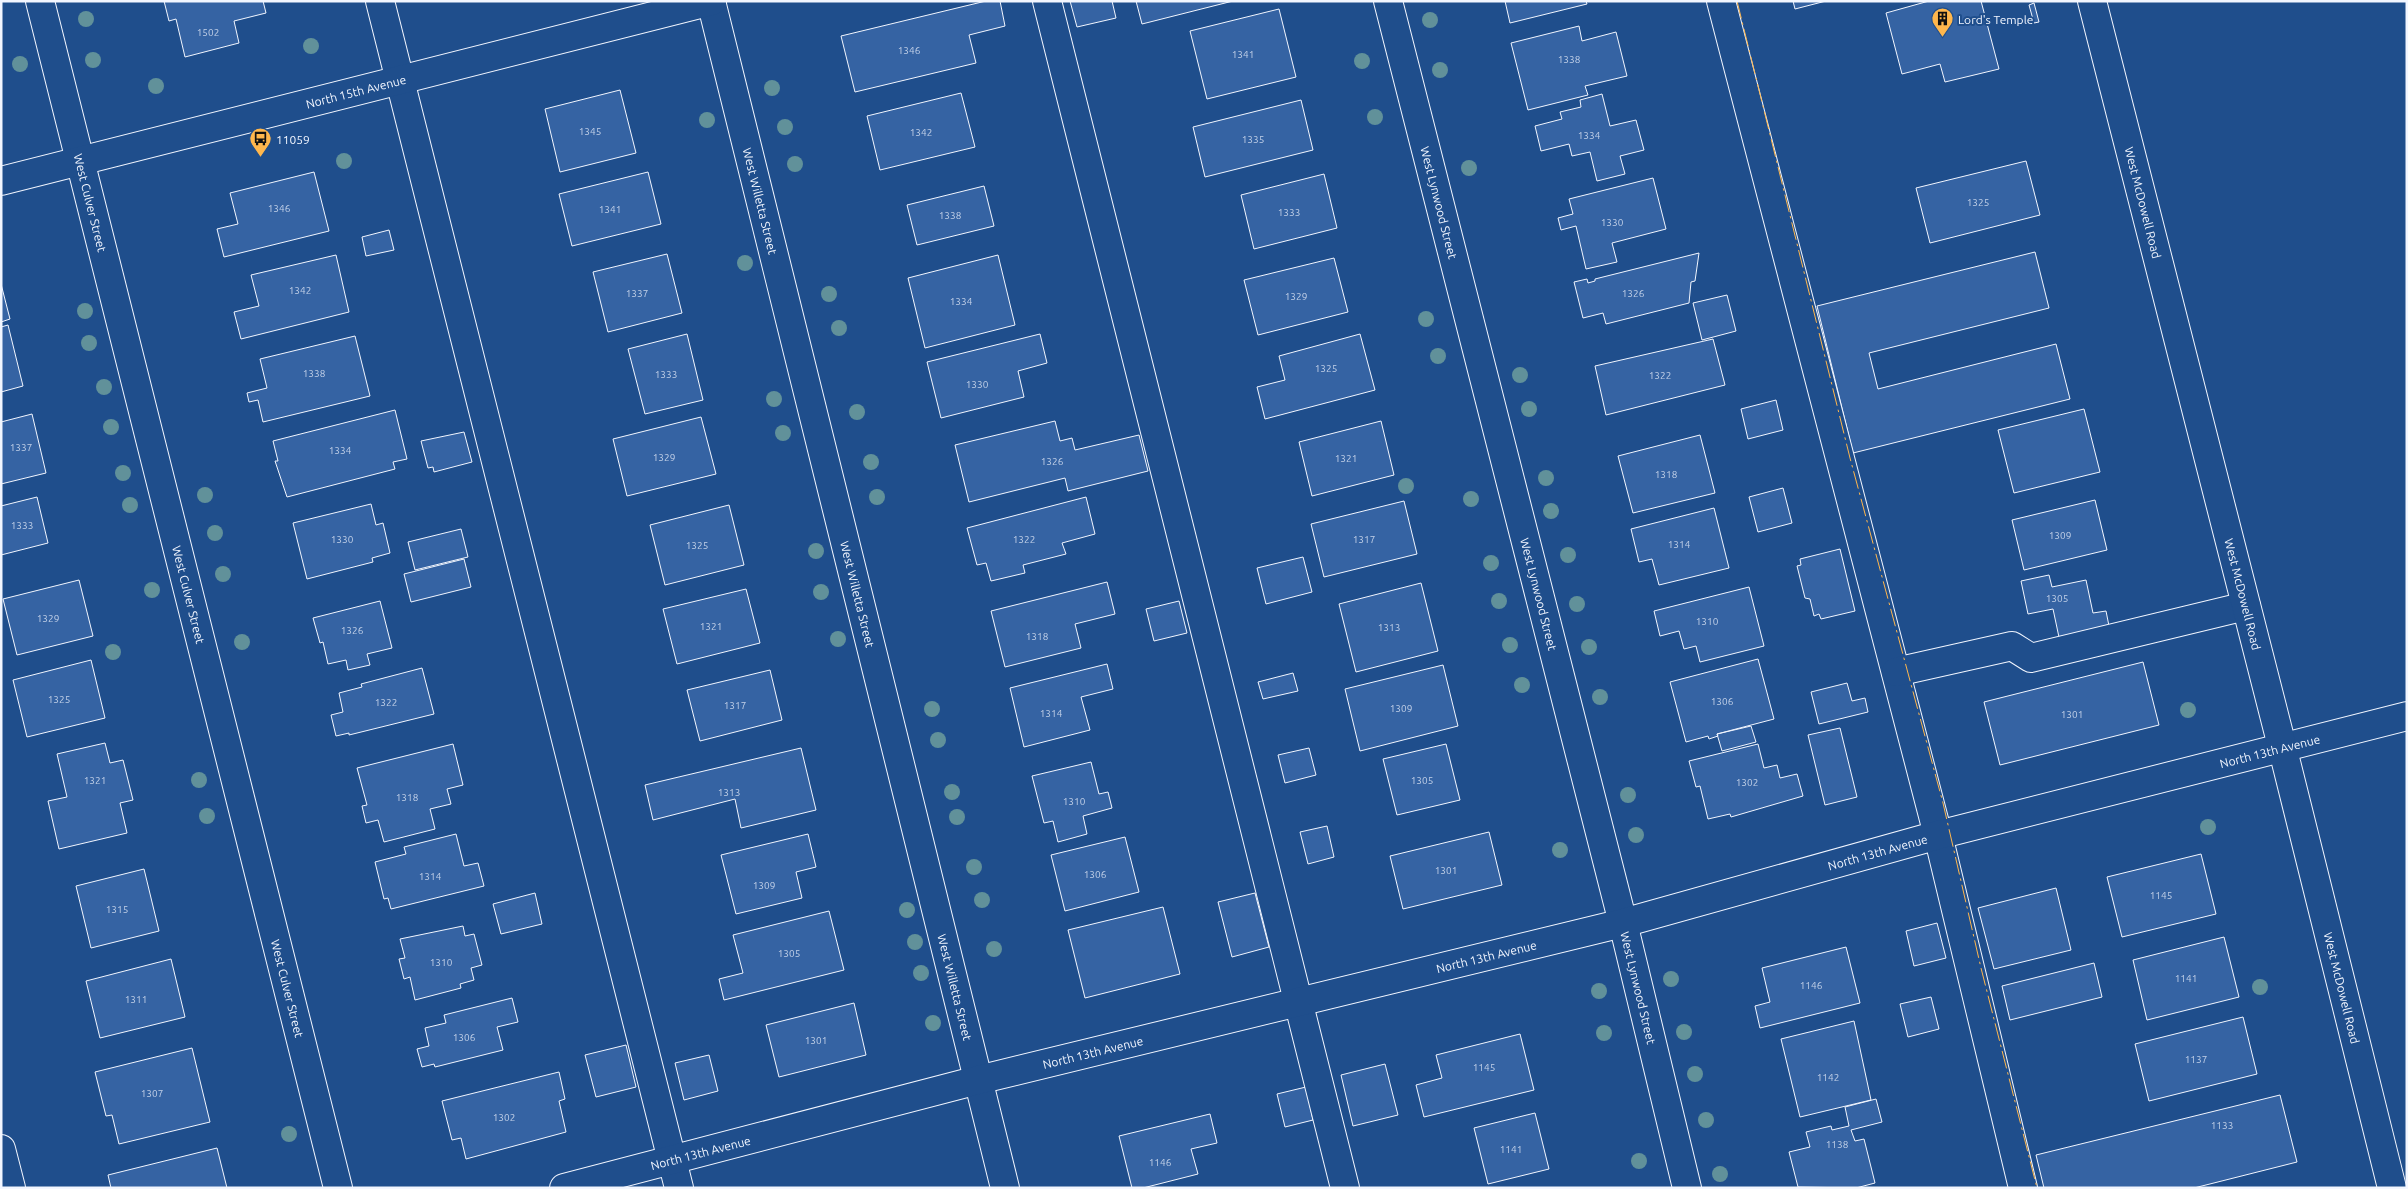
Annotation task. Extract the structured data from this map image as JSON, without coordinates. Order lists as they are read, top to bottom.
{
  "streets": {
    "street": [
      "North 15th Avenue",
      "West Willetta Street",
      "West Culver Street",
      "West Lynwood Street",
      "West McDowell Road",
      "North 13th Avenue"
    ]
  },
  "crossings": [
    ["North 15th Avenue", "West Willetta Street"],
    ["North 15th Avenue", "West Culver Street"],
    ["West Willetta Street", "North 13th Avenue"],
    ["West Lynwood Street", "North 13th Avenue"],
    ["West McDowell Road", "North 13th Avenue"]
  ],
  "places": {
    "building": ["Lord's Temple"],
    "bus stop": ["11059"]
  },
  "house_numbers": [
    "1502",
    "1346",
    "1341",
    "1338",
    "1345",
    "1342",
    "1334",
    "1335",
    "1325",
    "1346",
    "1341",
    "1333",
    "1338",
    "1330",
    "1342",
    "1337",
    "1326",
    "1329",
    "1334",
    "1325",
    "1338",
    "1333",
    "1322",
    "1330",
    "1337",
    "1334",
    "1329",
    "1321",
    "1326",
    "1318",
    "1333",
    "1309",
    "1330",
    "1322",
    "1317",
    "1314",
    "1325",
    "1305",
    "1329",
    "1310",
    "1321",
    "1313",
    "1326",
    "1318",
    "1325",
    "1306",
    "1322",
    "1317",
    "1309",
    "1314",
    "1301",
    "1321",
    "1305",
    "1302",
    "1313",
    "1318",
    "1310",
    "1301",
    "1306",
    "1314",
    "1309",
    "1145",
    "1315",
    "1305",
    "1310",
    "1141",
    "1146",
    "1311",
    "1306",
    "1301",
    "1137",
    "1145",
    "1142",
    "1307",
    "1302",
    "1133",
    "1138",
    "1141",
    "1146"
  ]
}
